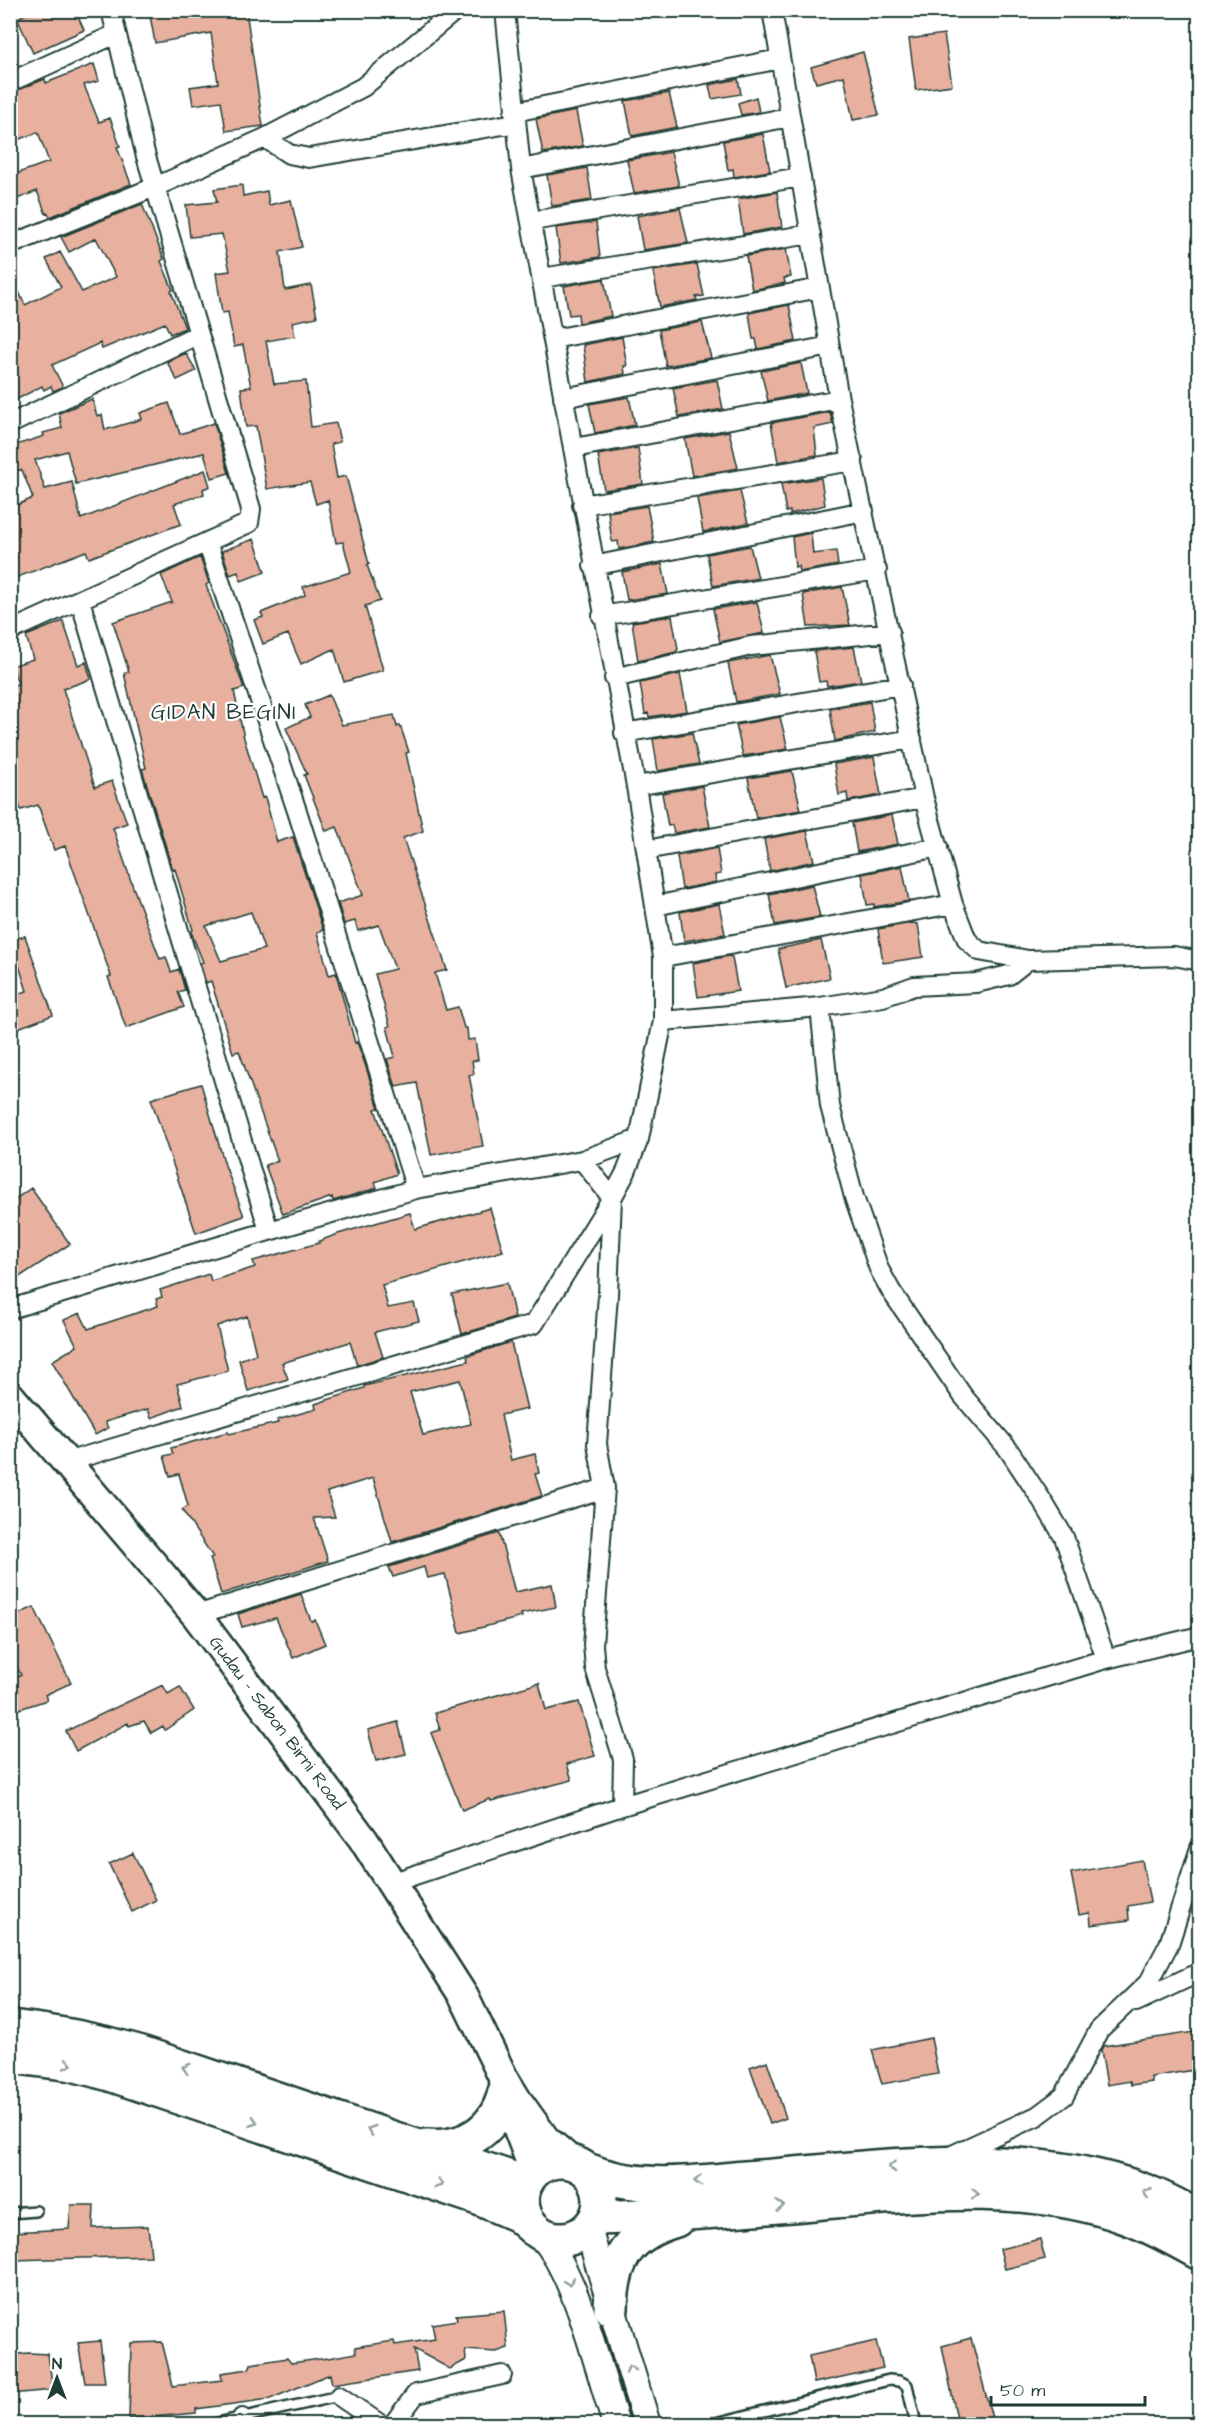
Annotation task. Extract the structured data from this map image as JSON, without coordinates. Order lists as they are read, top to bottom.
{
  "streets": {
    "main road": ["Gudau - Sabon Birni Road"]
  },
  "districts": ["GIDAN BEGINI"],
  "scale_bar": "50 m",
  "north": "top"
}
